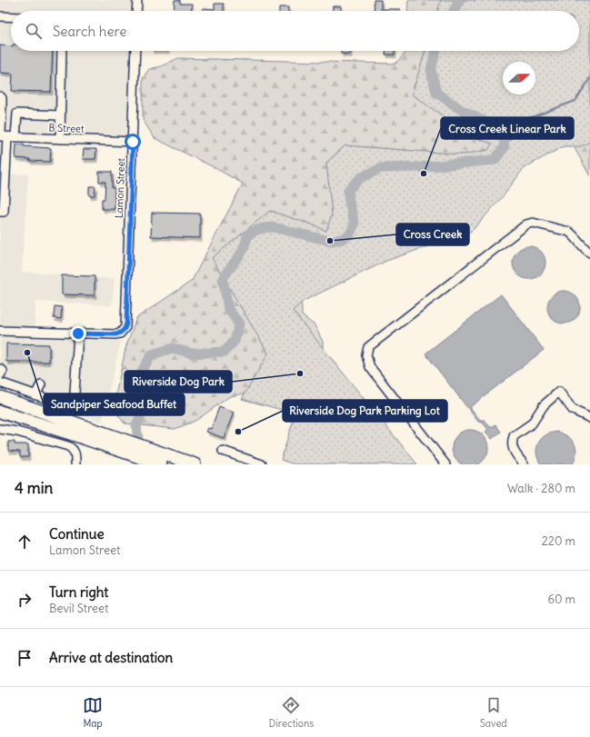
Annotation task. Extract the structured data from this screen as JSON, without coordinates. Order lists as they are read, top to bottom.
{
  "streets": {
    "street": ["B Street", "Lamon Street"]
  },
  "crossings": [
    ["B Street", "Lamon Street"]
  ],
  "places": [
    "Cross Creek Linear Park",
    "Cross Creek",
    "Sandpiper Seafood Buffet",
    "Riverside Dog Park",
    "Riverside Dog Park Parking Lot"
  ],
  "north": "right",
  "page": {
    "search": "Search here",
    "heading": ["4 min", "Walk · 280 m"],
    "list": [
      ["Continue", "Lamon Street", "220 m"],
      ["Turn right", "Bevil Street", "60 m"],
      "Arrive at destination"
    ],
    "nav": ["Map", "Directions", "Saved"]
  }
}
